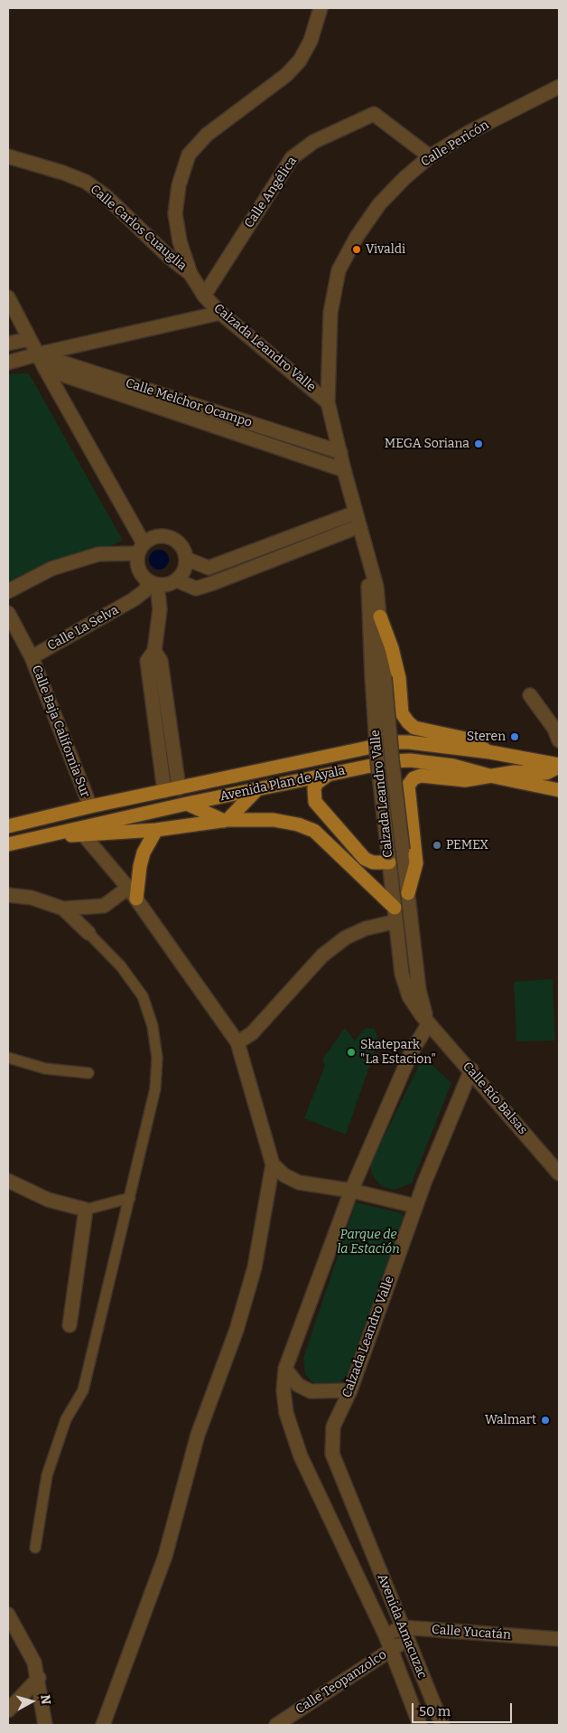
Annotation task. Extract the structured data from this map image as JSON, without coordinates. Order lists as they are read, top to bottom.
{
  "streets": {
    "main road": ["Avenida Plan de Ayala"],
    "street": [
      "Calle Pericón",
      "Calle Angélica",
      "Calle Carlos Cuauglia",
      "Calzada Leandro Valle",
      "Calle Melchor Ocampo",
      "Calle La Selva",
      "Calle Baja California Sur",
      "Calle Río Balsas",
      "Avenida Amacuzac",
      "Calle Yucatán",
      "Calle Teopanzolco"
    ]
  },
  "crossings": [
    ["Calle Pericón", "Calle Angélica"],
    ["Calle Pericón", "Calzada Leandro Valle"],
    ["Calle Angélica", "Calzada Leandro Valle"],
    ["Calle Carlos Cuauglia", "Calzada Leandro Valle"],
    ["Calzada Leandro Valle", "Calle Melchor Ocampo"],
    ["Calzada Leandro Valle", "Calle Río Balsas"],
    ["Calzada Leandro Valle", "Avenida Amacuzac"],
    ["Calle La Selva", "Calle Baja California Sur"],
    ["Calle Baja California Sur", "Avenida Plan de Ayala"],
    ["Avenida Amacuzac", "Calle Yucatán"],
    ["Avenida Amacuzac", "Calle Teopanzolco"],
    ["Calle Yucatán", "Calle Teopanzolco"]
  ],
  "parks": ["Parque de la Estación"],
  "places": [
    "Vivaldi",
    "MEGA Soriana",
    "Steren",
    "PEMEX",
    "Skatepark \"La Estacion\"",
    "Walmart"
  ],
  "scale_bar": "50 m",
  "north": "right"
}
